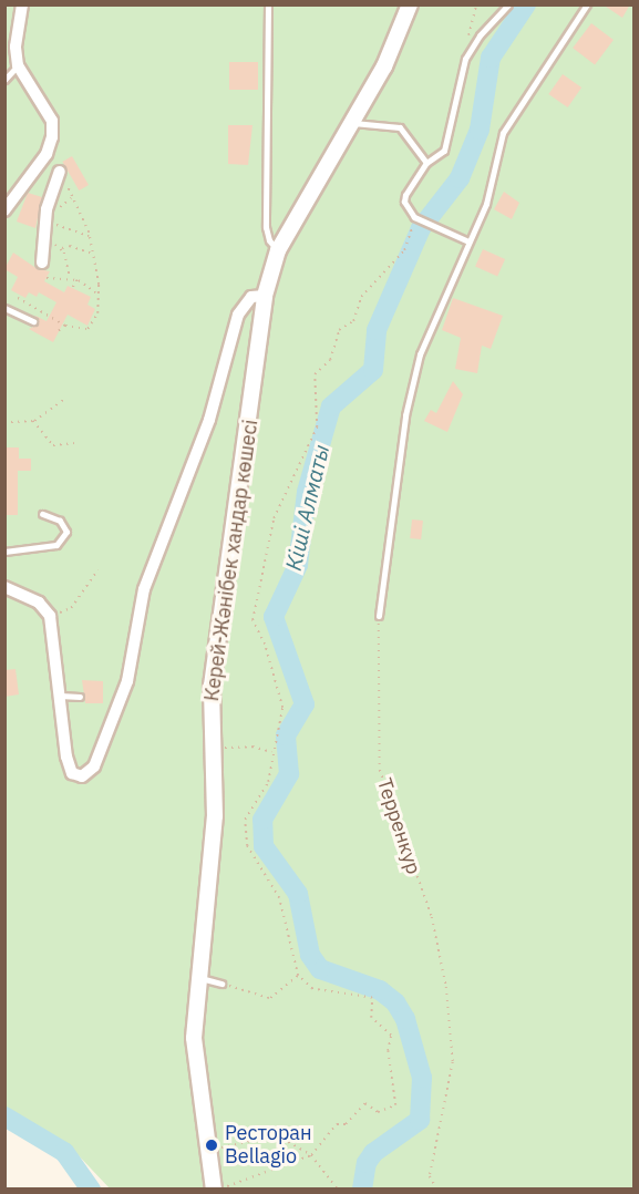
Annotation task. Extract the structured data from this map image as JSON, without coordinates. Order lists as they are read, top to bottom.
{
  "streets": {
    "main road": ["Керей-Жәнібек хандар көшесі"],
    "path": ["Терренкур"]
  },
  "water": ["Кіші Алматы"],
  "places": ["Ресторан Bellagio"]
}
